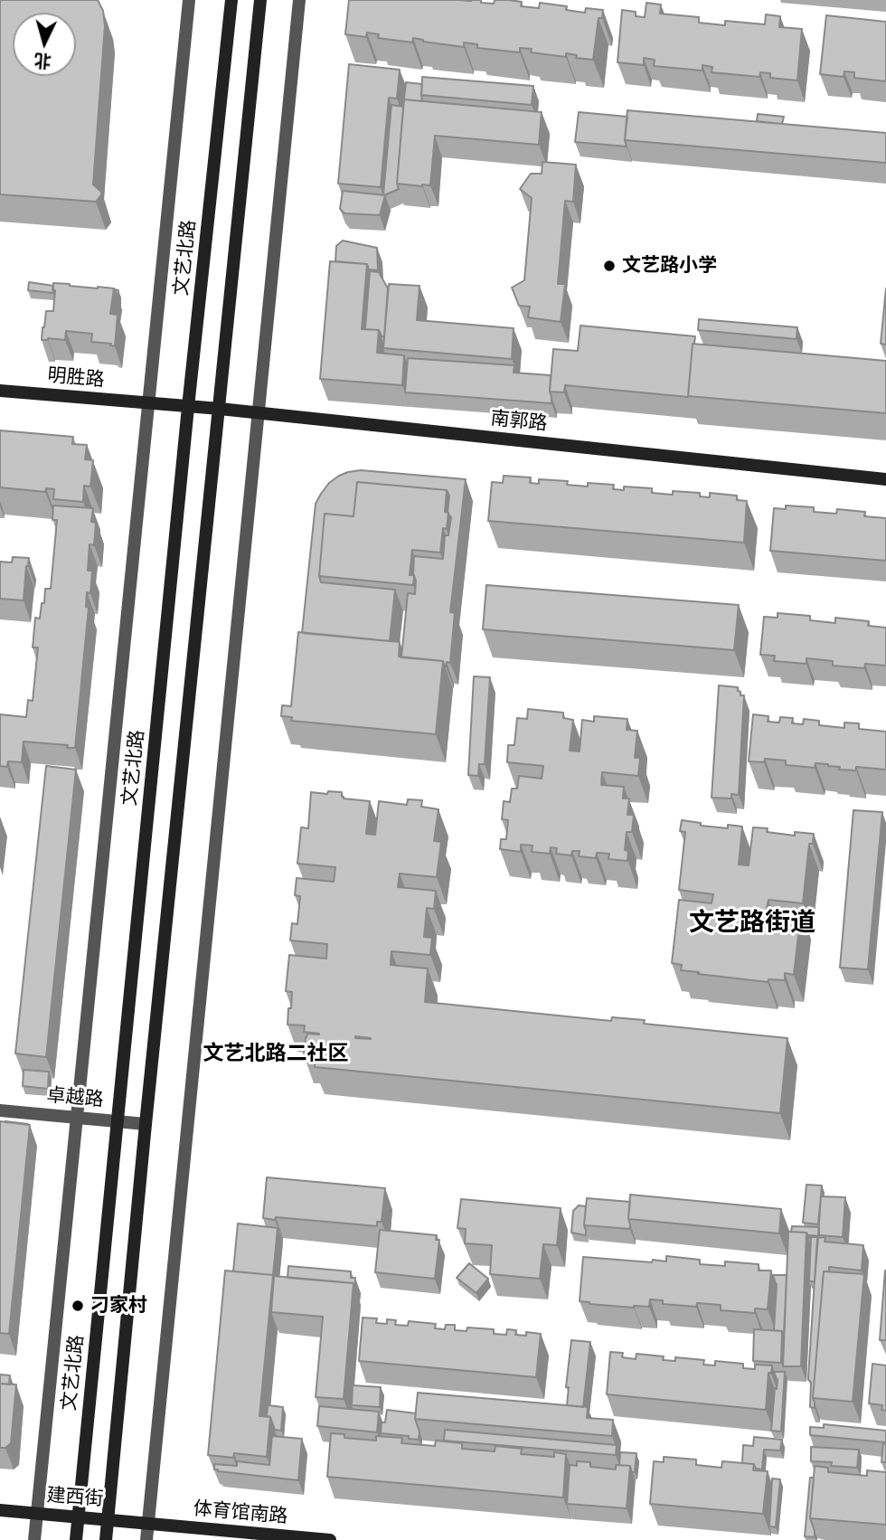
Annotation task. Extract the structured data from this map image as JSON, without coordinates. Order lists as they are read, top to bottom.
{
  "streets": {
    "main road": [
      "文艺北路",
      "明胜路",
      "南郭路",
      "建西街",
      "体育馆南路"
    ],
    "street": ["卓越路"]
  },
  "crossings": [
    ["文艺北路", "南郭路"],
    ["文艺北路", "卓越路"],
    ["文艺北路", "建西街"],
    ["明胜路", "南郭路"],
    ["建西街", "体育馆南路"]
  ],
  "districts": ["文艺路街道", "文艺北路二社区"],
  "places": ["文艺路小学", "刁家村"],
  "north": "bottom"
}
